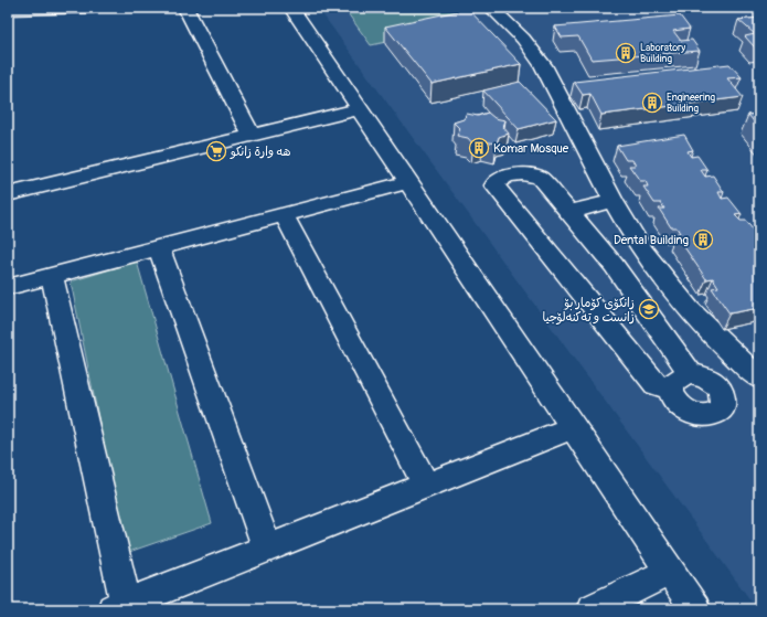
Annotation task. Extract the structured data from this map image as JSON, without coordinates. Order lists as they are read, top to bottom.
{
  "places": {
    "building": [
      "Laboratory Building",
      "Engineering Building",
      "Komar Mosque",
      "Dental Building"
    ],
    "supermarket": ["هه وارة زانكو"],
    "school or university": ["زانکۆی کۆمار بۆ زانست و تەکنەلۆجیا"]
  }
}
